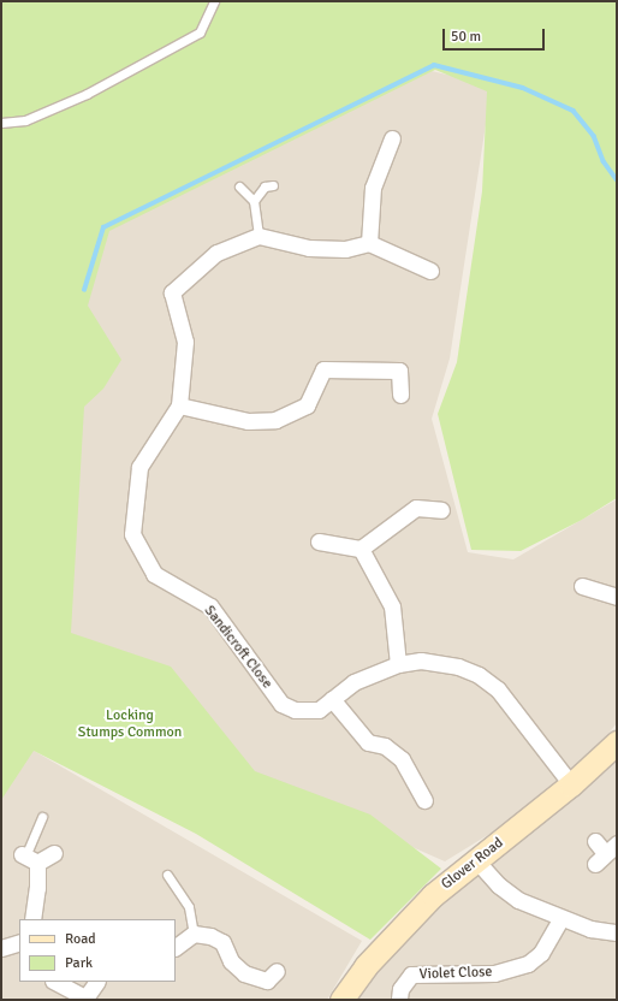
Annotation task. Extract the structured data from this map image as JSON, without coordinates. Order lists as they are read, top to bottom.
{
  "streets": {
    "street": ["Sandicroft Close", "Glover Road", "Violet Close"]
  },
  "crossings": [
    ["Sandicroft Close", "Glover Road"]
  ],
  "parks": ["Locking Stumps Common"],
  "legend": ["Road", "Park"],
  "scale_bar": "50 m"
}
